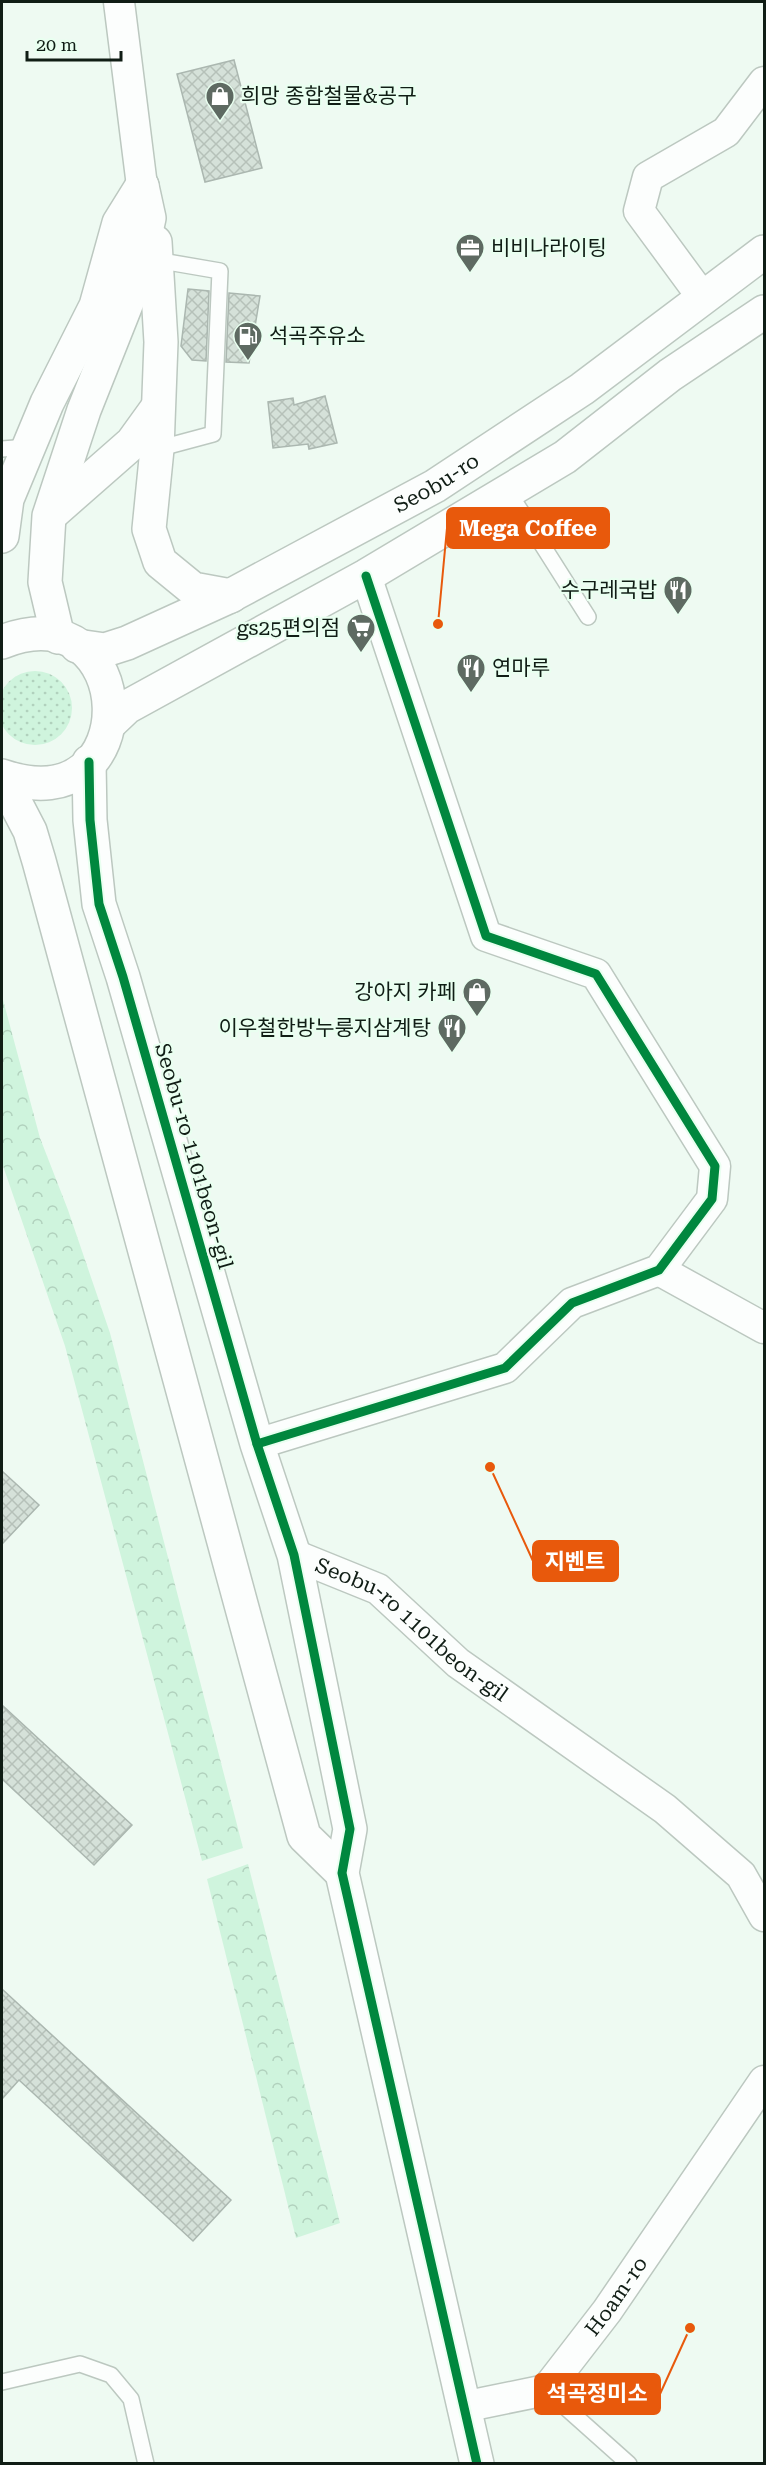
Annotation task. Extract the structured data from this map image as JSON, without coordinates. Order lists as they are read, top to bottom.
{
  "streets": {
    "street": ["Seobu-ro", "Seobu-ro 1101beon-gil", "Hoam-ro"]
  },
  "places": {
    "shop": ["희망 종합철물&공구", "강아지 카페"],
    "office": ["비비나라이팅"],
    "fuel station": ["석곡주유소"],
    "restaurant": ["수구레국밥", "연마루", "이우철한방누룽지삼계탕"],
    "other": ["Mega Coffee", "지벤트", "석곡정미소"],
    "supermarket": ["gs25편의점"]
  },
  "scale_bar": "20 m"
}
